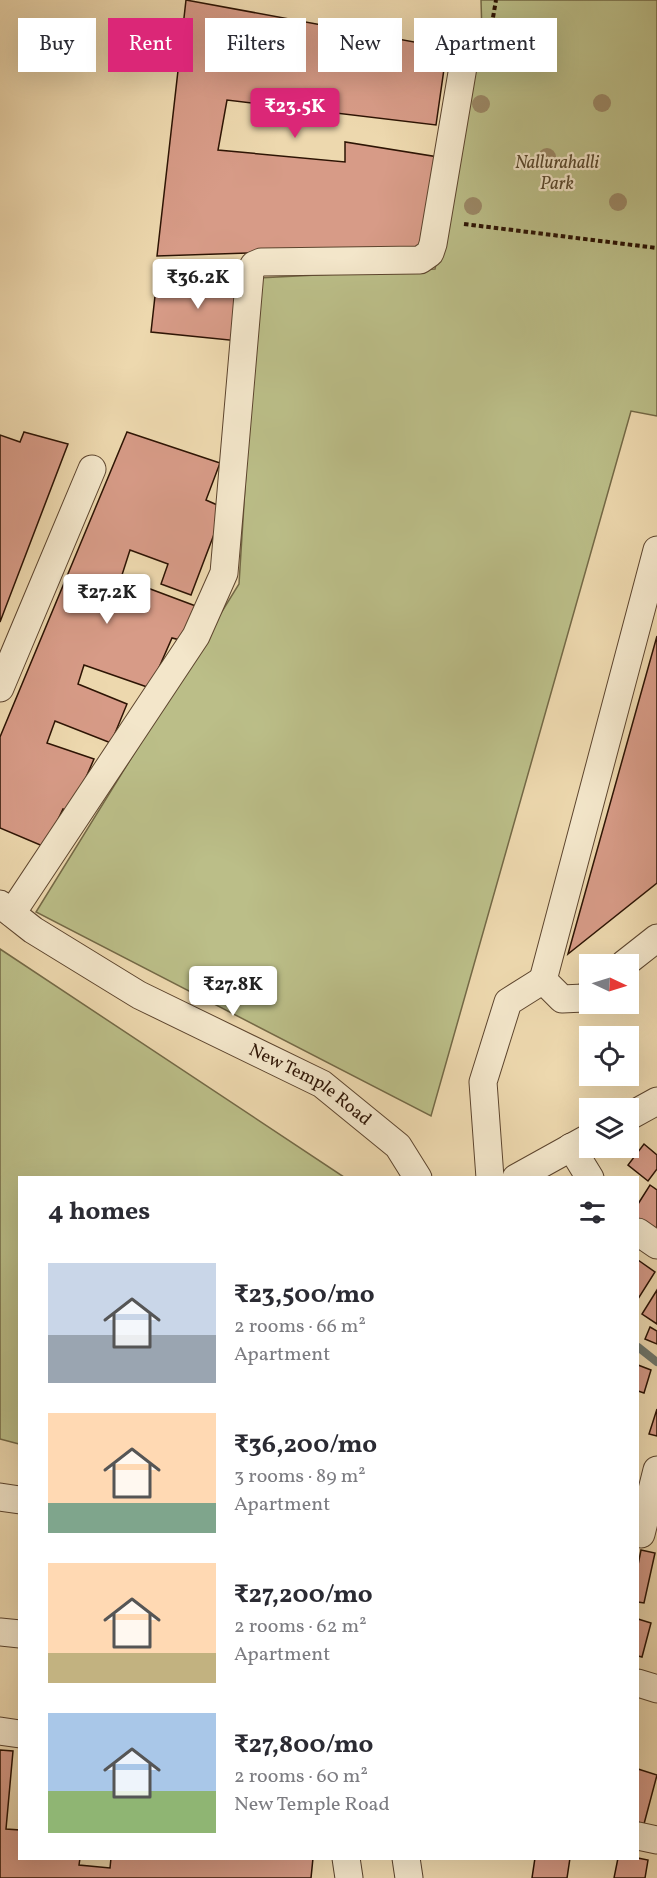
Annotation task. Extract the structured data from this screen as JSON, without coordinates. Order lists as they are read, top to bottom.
{
  "streets": {
    "street": ["New Temple Road"]
  },
  "parks": ["Nallurahalli Park"],
  "north": "right",
  "page": {
    "chip": [
      "Buy",
      "Rent",
      "Filters",
      "New",
      "Apartment"
    ],
    "price": [
      "₹23.5K",
      "₹36.2K",
      "₹27.2K",
      "₹27.8K"
    ],
    "heading": "4 homes",
    "list": [
      {
        "name": "₹23,500/mo",
        "note": "2 rooms · 66 m² · Apartment"
      },
      {
        "name": "₹36,200/mo",
        "note": "3 rooms · 89 m² · Apartment"
      },
      {
        "name": "₹27,200/mo",
        "note": "2 rooms · 62 m² · Apartment"
      },
      {
        "name": "₹27,800/mo",
        "note": "2 rooms · 60 m² · New Temple Road"
      }
    ]
  }
}
